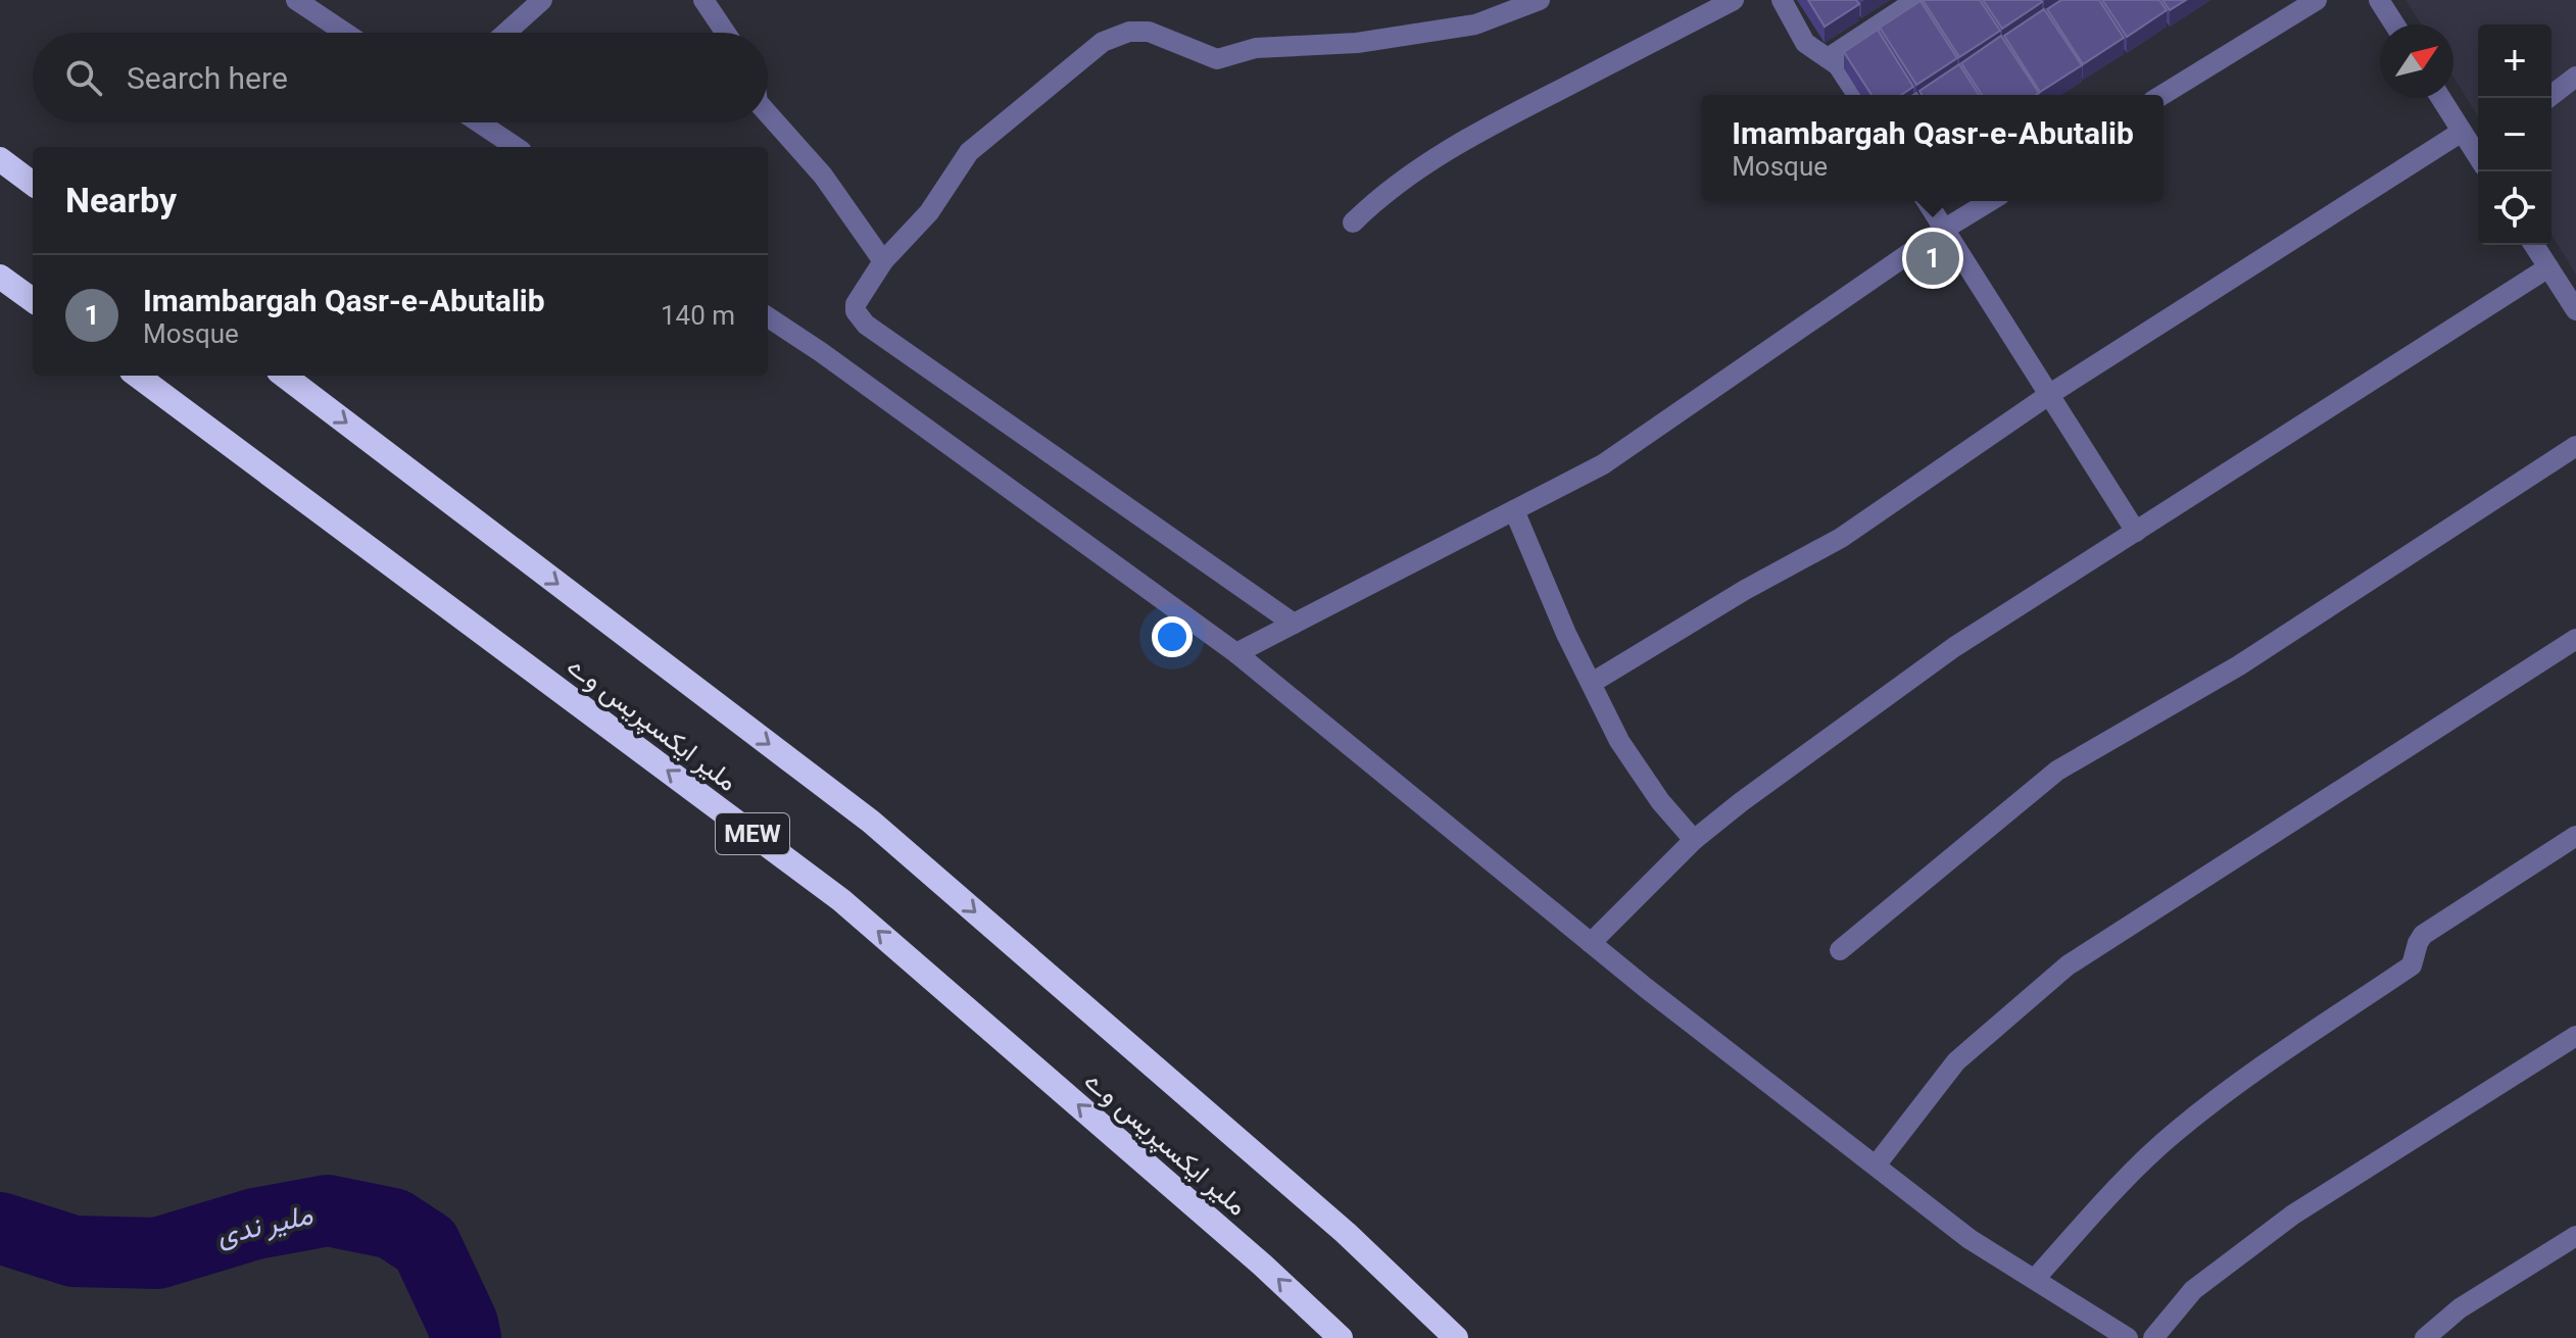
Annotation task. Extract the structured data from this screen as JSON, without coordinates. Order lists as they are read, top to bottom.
{
  "streets": {
    "highway": ["ملیر ایکسپریس وے", "MEW"]
  },
  "water": ["ملیر ندی"],
  "north": "top right",
  "page": {
    "map_buttons": ["+", "−"],
    "search": "Search here",
    "popup": ["Imambargah Qasr-e-Abutalib", "Mosque"],
    "heading": "Nearby",
    "pins": "1",
    "list": [
      {
        "mark": "1",
        "name": "Imambargah Qasr-e-Abutalib",
        "note": "Mosque",
        "value": "140 m"
      }
    ]
  }
}
